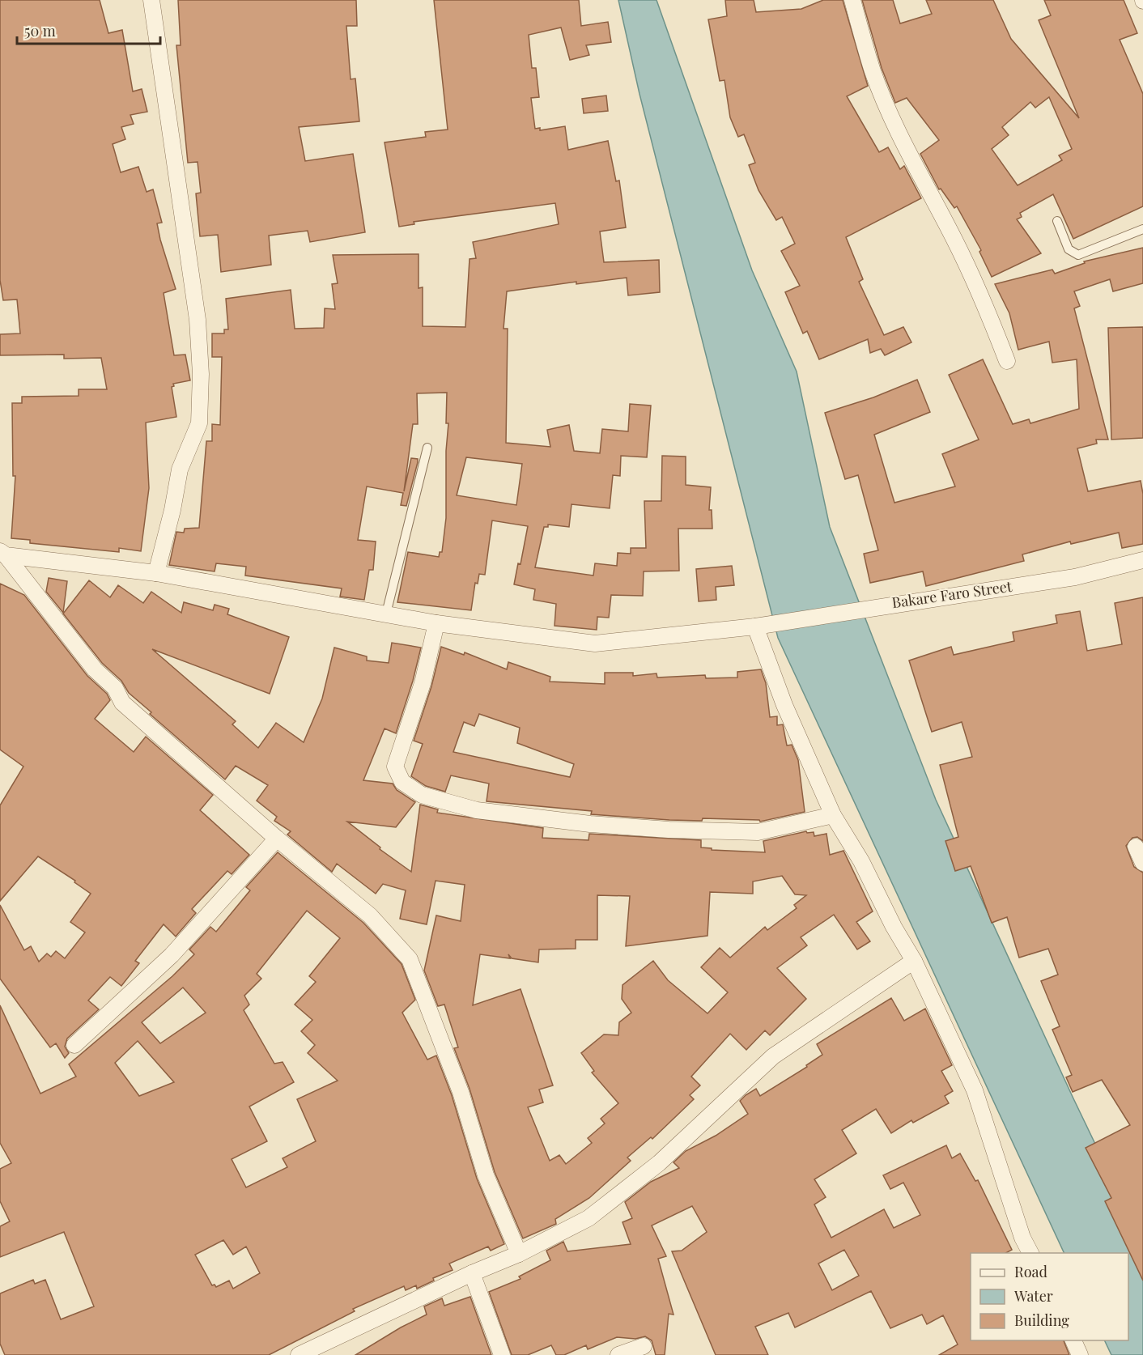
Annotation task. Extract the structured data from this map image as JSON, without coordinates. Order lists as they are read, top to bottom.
{
  "streets": {
    "street": ["Bakare Faro Street"]
  },
  "legend": ["Road", "Water", "Building"],
  "scale_bar": "50 m"
}
